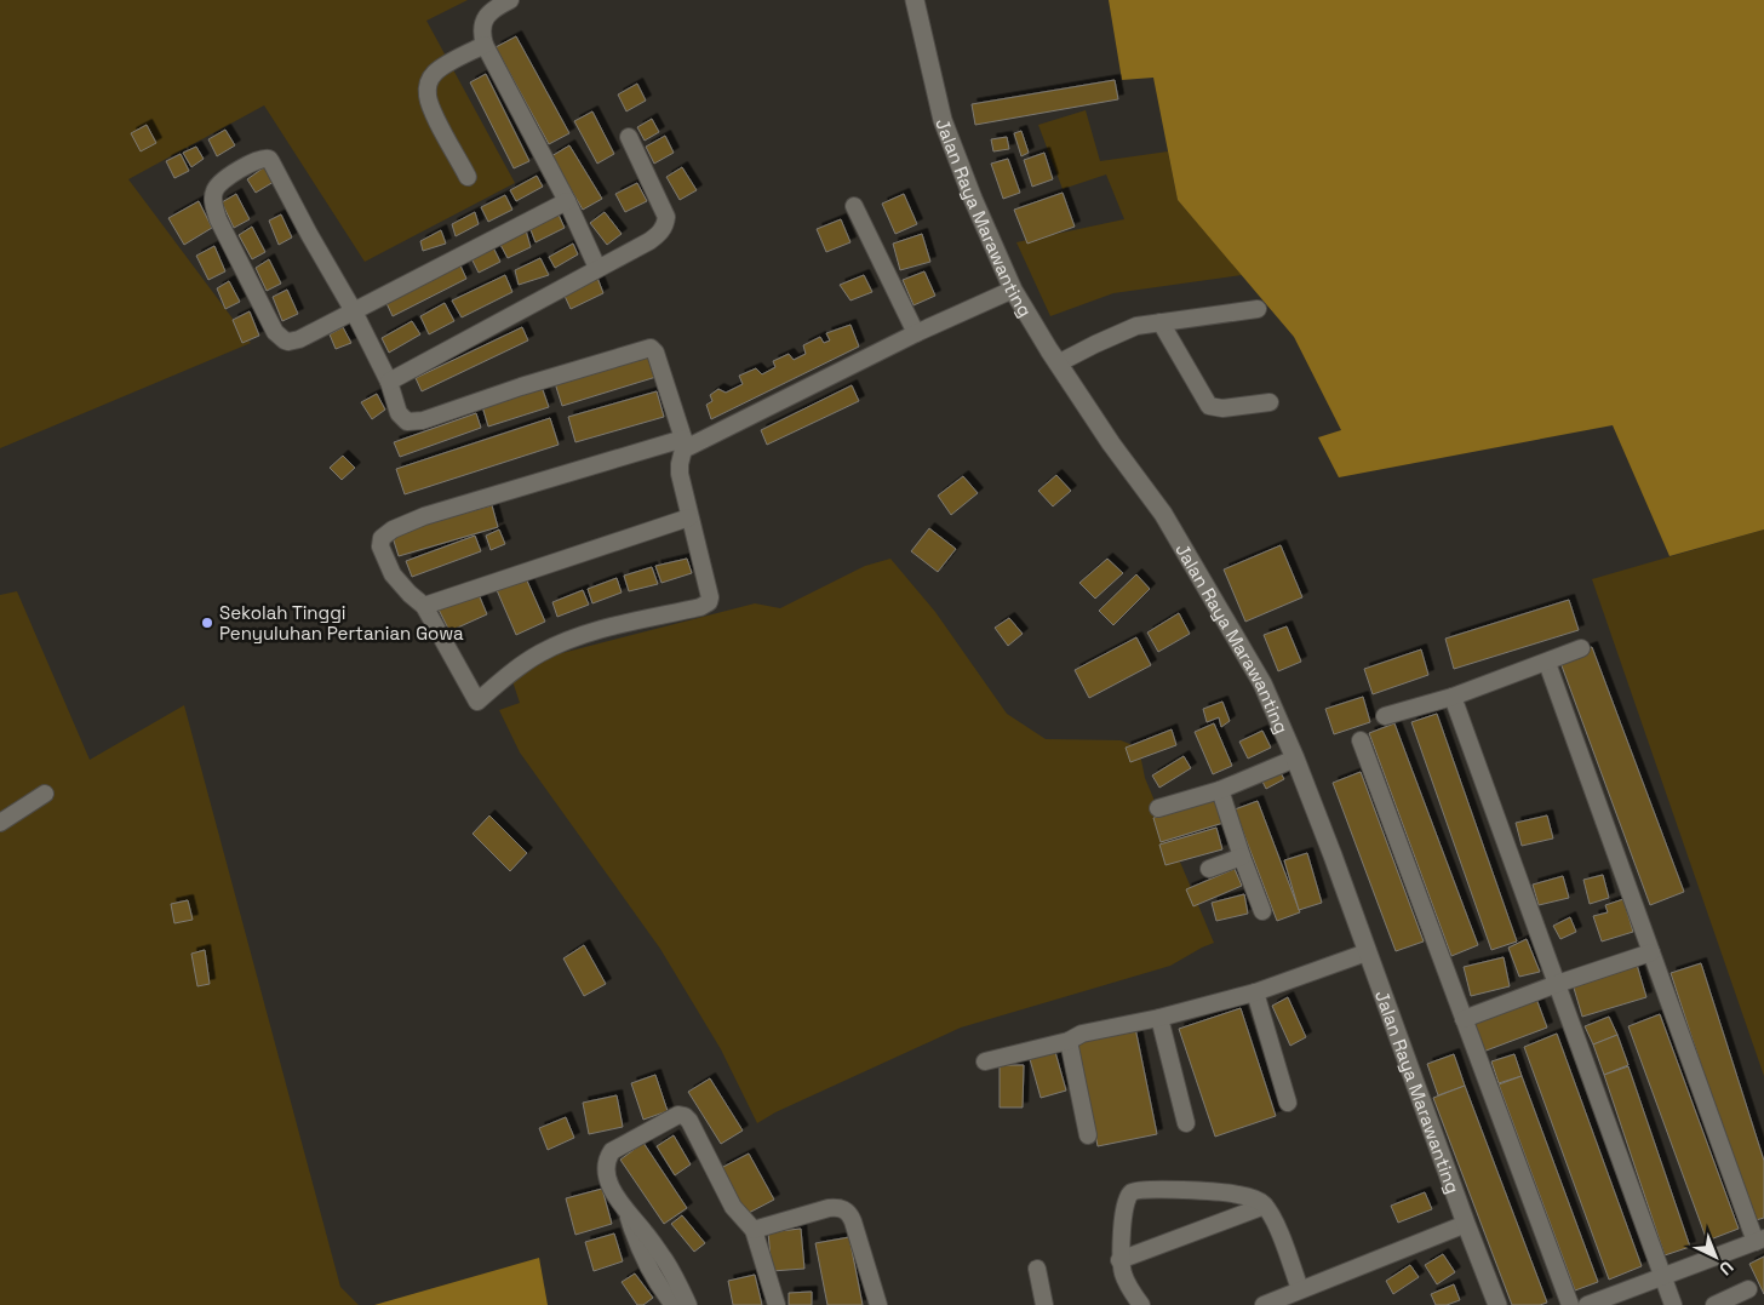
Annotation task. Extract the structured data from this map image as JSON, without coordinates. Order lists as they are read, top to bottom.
{
  "streets": {
    "street": ["Jalan Raya Marawanting"]
  },
  "places": ["Sekolah Tinggi Penyuluhan Pertanian Gowa"],
  "north": "bottom right"
}
